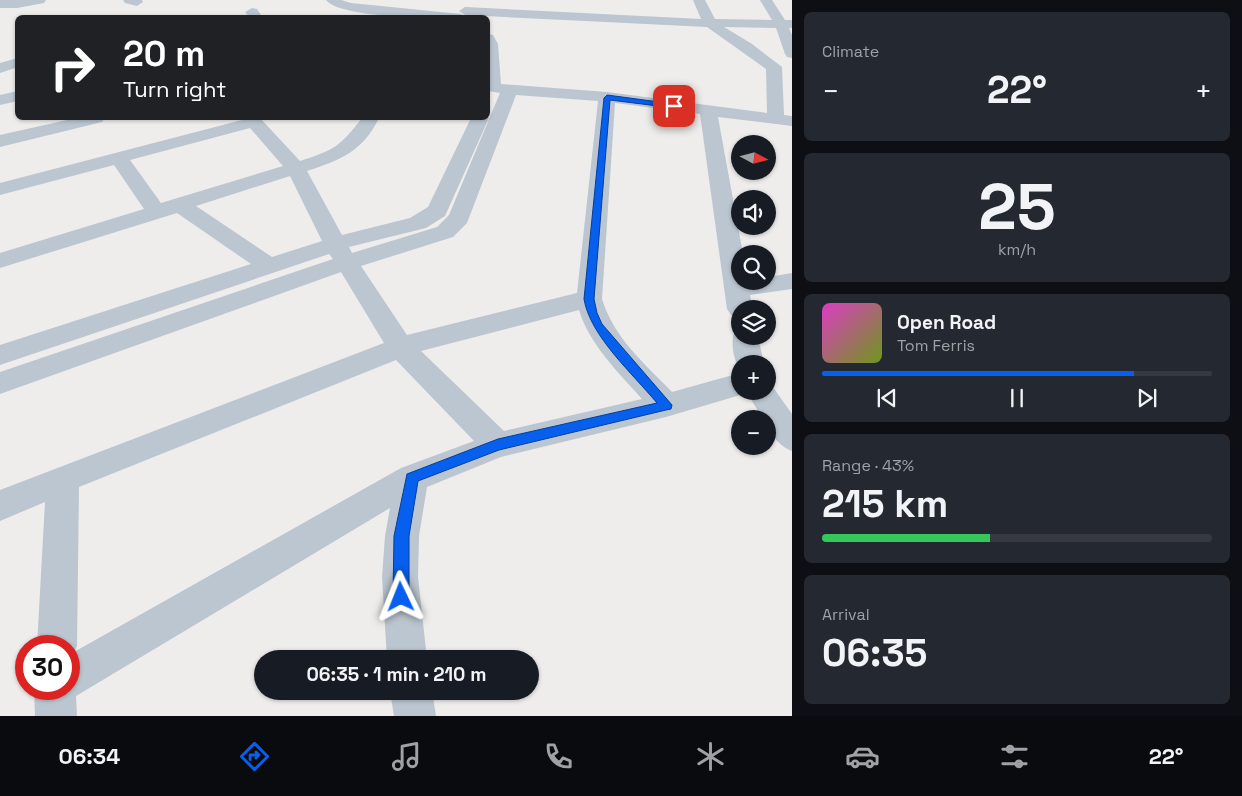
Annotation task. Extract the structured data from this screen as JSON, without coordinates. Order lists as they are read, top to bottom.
{
  "north": "right",
  "page": {
    "tile": [
      "Climate",
      ["25", "km/h"],
      ["Range · 43%", "215 km"],
      ["Arrival", "06:35"]
    ],
    "turn": ["20 m", "Turn right"],
    "heat": ["−", "22°", "+"],
    "map_buttons": ["+", "−"],
    "song": ["Open Road", "Tom Ferris"],
    "limit": "30",
    "trip": "06:35 · 1 min · 210 m",
    "tabs": ["06:34", "22°"]
  }
}
